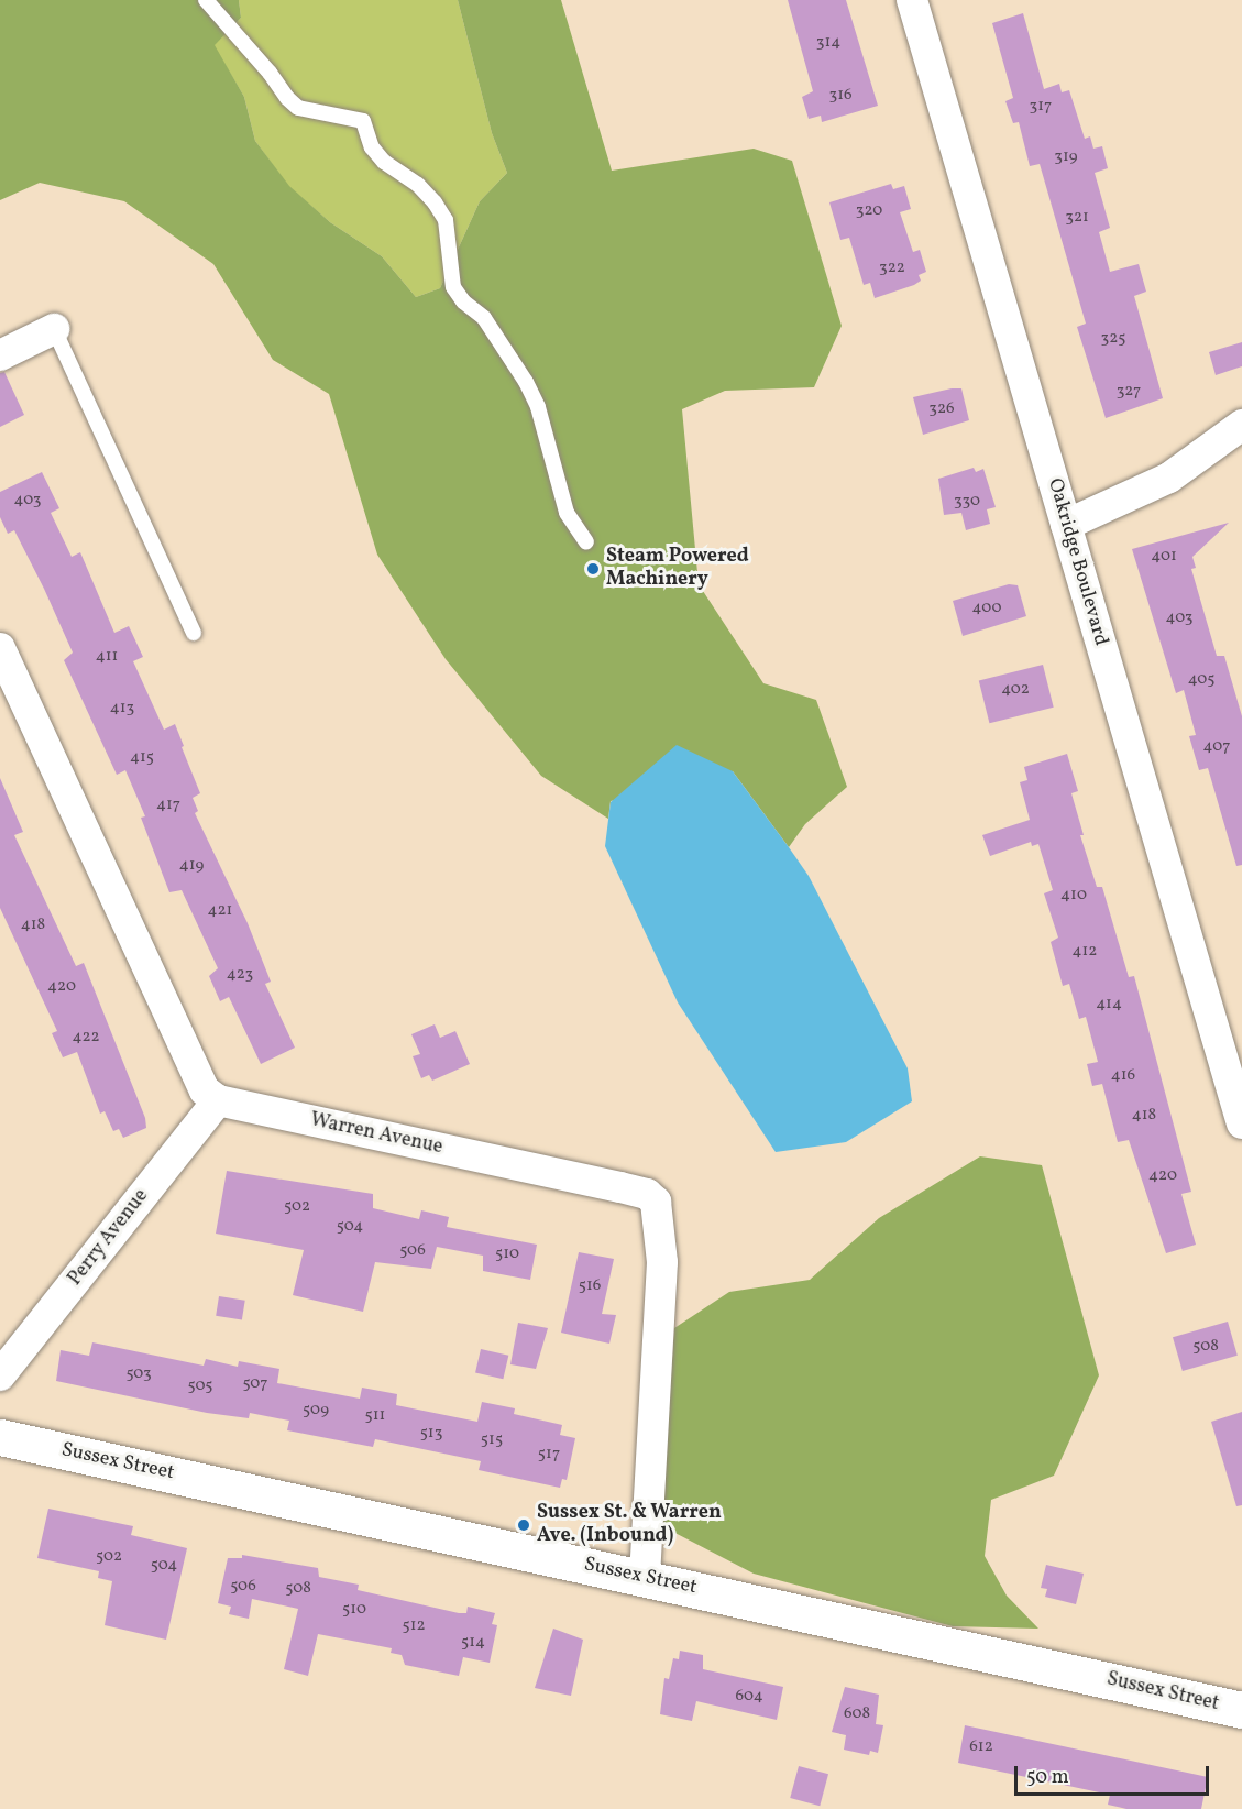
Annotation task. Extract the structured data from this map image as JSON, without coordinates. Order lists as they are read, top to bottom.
{
  "streets": {
    "street": [
      "Oakridge Boulevard",
      "Warren Avenue",
      "Perry Avenue",
      "Sussex Street"
    ]
  },
  "crossings": [
    ["Warren Avenue", "Perry Avenue"],
    ["Warren Avenue", "Sussex Street"]
  ],
  "places": ["Steam Powered Machinery", "Sussex St. & Warren Ave. (Inbound)"],
  "house_numbers": [
    "314",
    "316",
    "317",
    "319",
    "320",
    "321",
    "322",
    "325",
    "327",
    "326",
    "403",
    "330",
    "401",
    "400",
    "403",
    "411",
    "405",
    "402",
    "413",
    "407",
    "415",
    "417",
    "419",
    "410",
    "421",
    "418",
    "412",
    "423",
    "420",
    "414",
    "422",
    "416",
    "418",
    "420",
    "502",
    "504",
    "506",
    "510",
    "516",
    "508",
    "503",
    "507",
    "505",
    "509",
    "511",
    "513",
    "515",
    "517",
    "502",
    "504",
    "506",
    "508",
    "510",
    "512",
    "514",
    "604",
    "608",
    "612"
  ],
  "scale_bar": "50 m"
}
